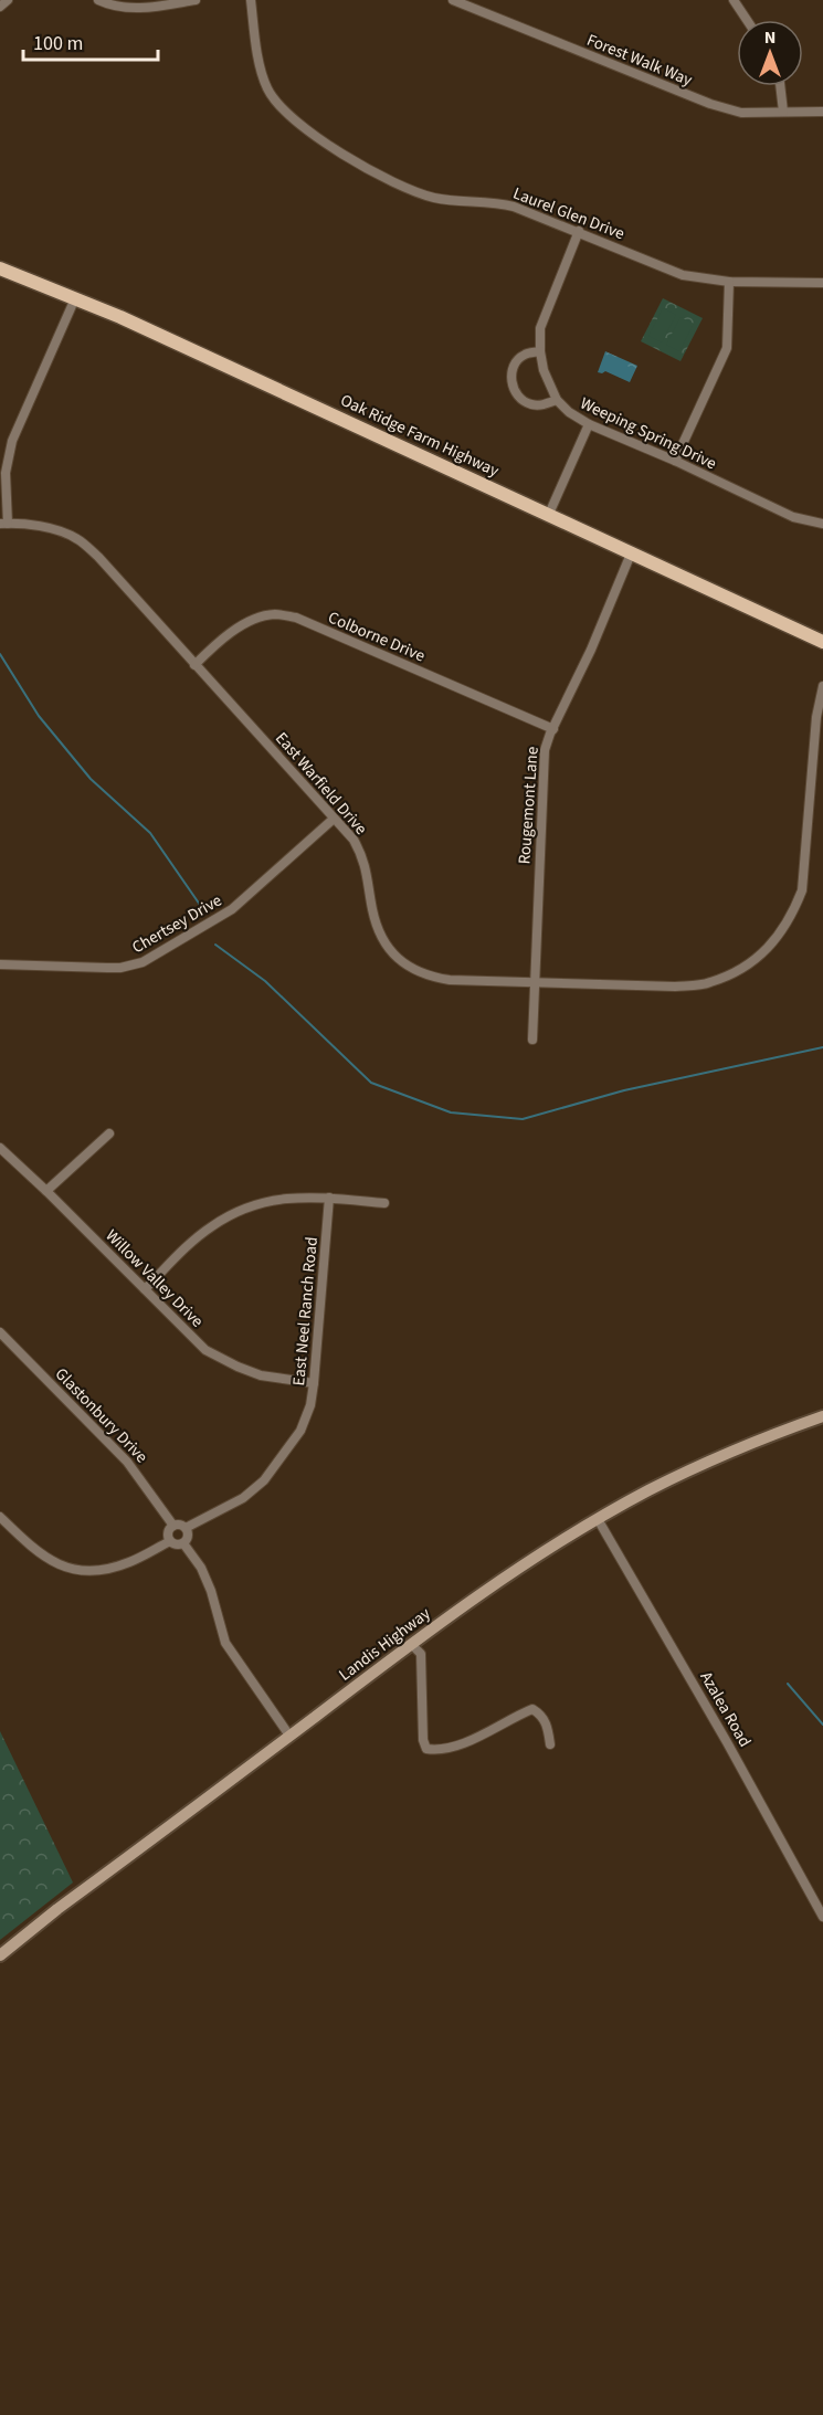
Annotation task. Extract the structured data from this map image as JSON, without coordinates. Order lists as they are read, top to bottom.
{
  "streets": {
    "main road": ["Oak Ridge Farm Highway", "Landis Highway"],
    "street": [
      "Forest Walk Way",
      "Laurel Glen Drive",
      "Weeping Spring Drive",
      "Colborne Drive",
      "East Warfield Drive",
      "Rougemont Lane",
      "Chertsey Drive",
      "Willow Valley Drive",
      "East Neel Ranch Road",
      "Glastonbury Drive",
      "Azalea Road"
    ]
  },
  "crossings": [
    ["Laurel Glen Drive", "Weeping Spring Drive"],
    ["Oak Ridge Farm Highway", "Rougemont Lane"],
    ["Colborne Drive", "East Warfield Drive"],
    ["Colborne Drive", "Rougemont Lane"],
    ["East Warfield Drive", "Rougemont Lane"],
    ["East Warfield Drive", "Chertsey Drive"],
    ["Willow Valley Drive", "East Neel Ranch Road"],
    ["East Neel Ranch Road", "Glastonbury Drive"],
    ["Landis Highway", "Azalea Road"]
  ],
  "scale_bar": "100 m",
  "north": "top"
}
